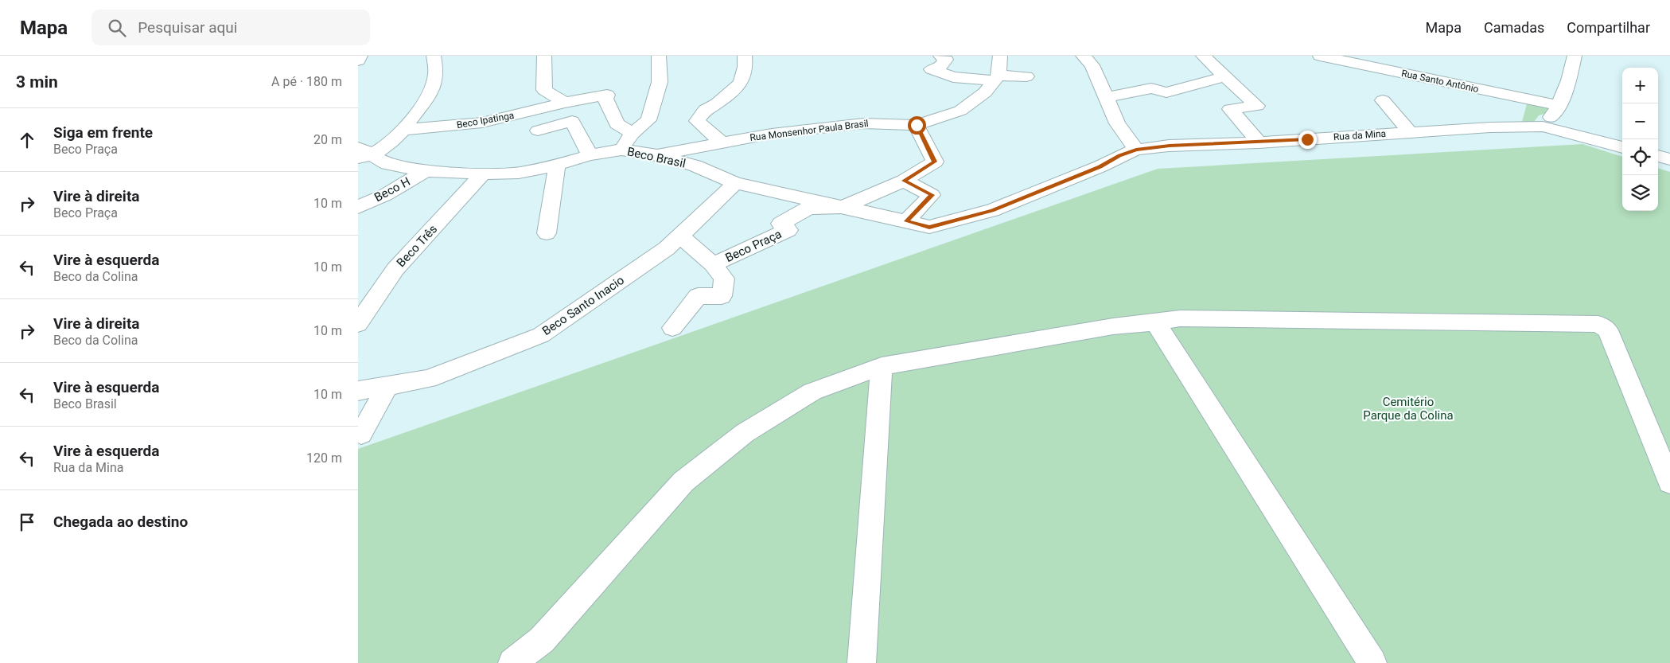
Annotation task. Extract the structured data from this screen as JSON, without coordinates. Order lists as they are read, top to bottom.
{
  "streets": {
    "street": [
      "Rua Santo Antônio",
      "Beco Ipatinga",
      "Rua Monsenhor Paula Brasil",
      "Rua da Mina",
      "Beco Brasil",
      "Beco H",
      "Beco Três",
      "Beco Praça",
      "Beco Santo Inacio"
    ]
  },
  "crossings": [
    ["Rua Monsenhor Paula Brasil", "Beco Brasil"],
    ["Rua Monsenhor Paula Brasil", "Beco Praça"],
    ["Rua da Mina", "Beco Brasil"],
    ["Beco Brasil", "Beco H"],
    ["Beco Brasil", "Beco Três"],
    ["Beco Brasil", "Beco Praça"],
    ["Beco Brasil", "Beco Santo Inacio"],
    ["Beco Praça", "Beco Santo Inacio"]
  ],
  "parks": ["Cemitério Parque da Colina"],
  "page": {
    "header": "Mapa",
    "search": "Pesquisar aqui",
    "nav": ["Mapa", "Camadas", "Compartilhar"],
    "heading": ["3 min", "A pé · 180 m"],
    "map_buttons": ["+", "−"],
    "list": [
      ["Siga em frente", "Beco Praça", "20 m"],
      ["Vire à direita", "Beco Praça", "10 m"],
      ["Vire à esquerda", "Beco da Colina", "10 m"],
      ["Vire à direita", "Beco da Colina", "10 m"],
      ["Vire à esquerda", "Beco Brasil", "10 m"],
      ["Vire à esquerda", "Rua da Mina", "120 m"],
      "Chegada ao destino"
    ]
  }
}
